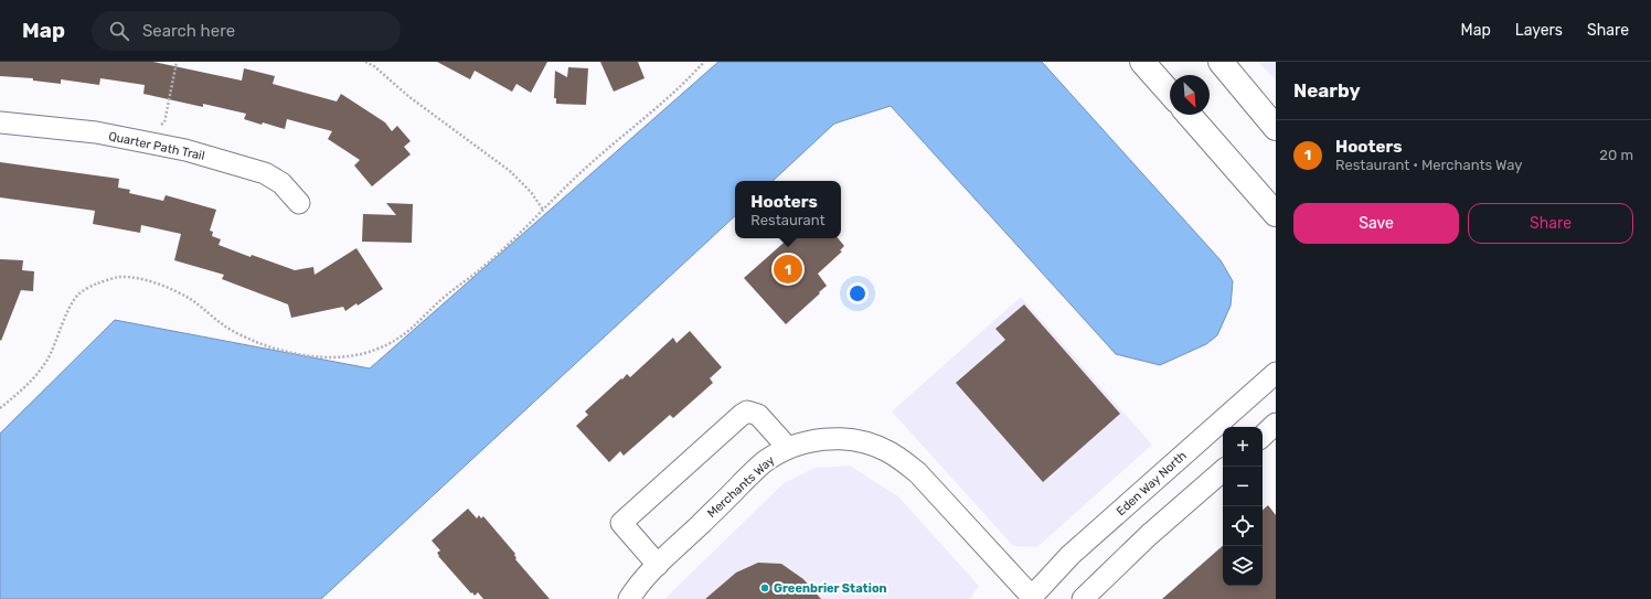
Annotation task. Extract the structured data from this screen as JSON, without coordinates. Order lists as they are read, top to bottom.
{
  "streets": {
    "street": ["Quarter Path Trail", "Eden Way North", "Merchants Way"]
  },
  "crossings": [
    ["Eden Way North", "Merchants Way"]
  ],
  "places": ["Greenbrier Station"],
  "north": "bottom right",
  "page": {
    "header": "Map",
    "search": "Search here",
    "nav": ["Map", "Layers", "Share"],
    "heading": "Nearby",
    "list": [
      {
        "mark": "1",
        "name": "Hooters",
        "note": "Restaurant · Merchants Way",
        "value": "20 m"
      }
    ],
    "popup": ["Hooters", "Restaurant"],
    "buttons": ["Save", "Share"],
    "pins": "1",
    "map_buttons": ["+", "−"]
  }
}
